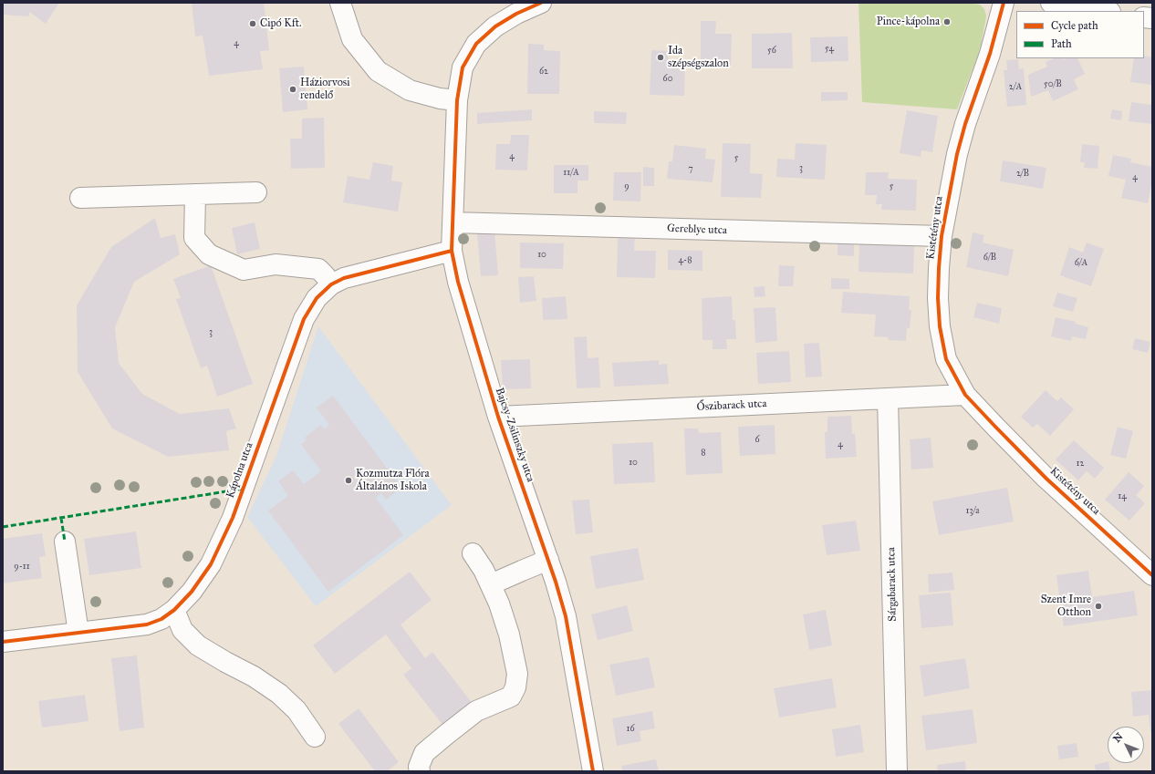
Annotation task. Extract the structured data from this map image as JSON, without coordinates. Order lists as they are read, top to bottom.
{
  "streets": {
    "street": [
      "Kistétény utca",
      "Gereblye utca",
      "Őszibarack utca",
      "Bajcsy-Zsilinszky utca",
      "Kápolna utca",
      "Sárgabarack utca"
    ]
  },
  "crossings": [
    ["Kistétény utca", "Gereblye utca"],
    ["Kistétény utca", "Őszibarack utca"],
    ["Gereblye utca", "Bajcsy-Zsilinszky utca"],
    ["Őszibarack utca", "Bajcsy-Zsilinszky utca"],
    ["Őszibarack utca", "Sárgabarack utca"],
    ["Bajcsy-Zsilinszky utca", "Kápolna utca"]
  ],
  "places": [
    "Pince-kápolna",
    "Cipó Kft.",
    "Ida szépségszalon",
    "Háziorvosi rendelő",
    "Kozmutza Flóra Általános Iskola",
    "Szent Imre Otthon"
  ],
  "house_numbers": [
    "4",
    "54",
    "56",
    "62",
    "60",
    "50/B",
    "2/A",
    "4",
    "5",
    "3",
    "7",
    "11/A",
    "2/B",
    "4",
    "9",
    "5",
    "10",
    "6/B",
    "4-8",
    "6/A",
    "3",
    "6",
    "4",
    "8",
    "10",
    "12",
    "14",
    "13/a",
    "9-11",
    "16"
  ],
  "legend": ["Cycle path", "Path"],
  "north": "top left"
}
